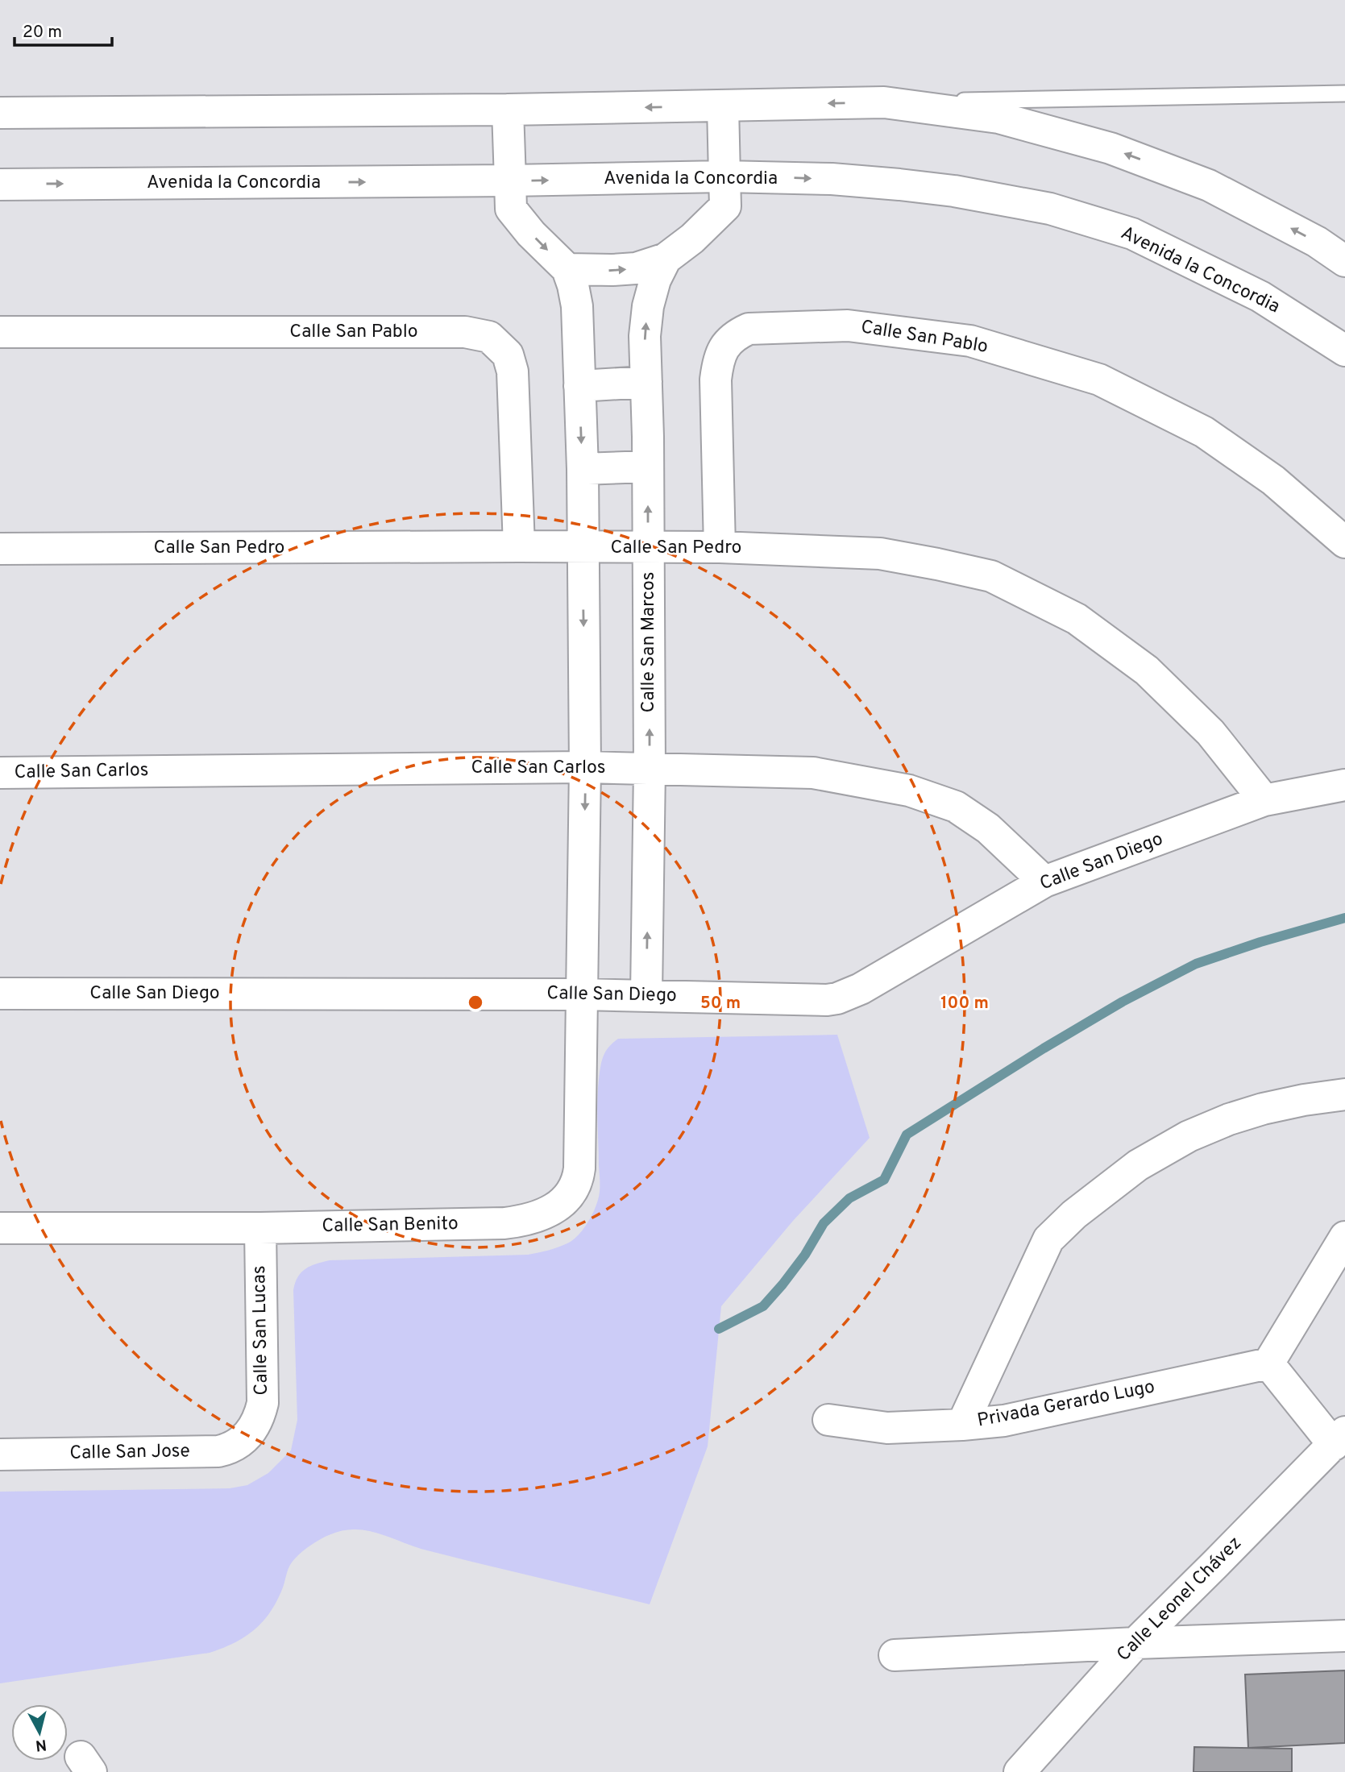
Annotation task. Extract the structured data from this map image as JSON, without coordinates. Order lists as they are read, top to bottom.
{
  "streets": {
    "street": [
      "Avenida la Concordia",
      "Calle San Pablo",
      "Calle San Pedro",
      "Calle San Marcos",
      "Calle San Carlos",
      "Calle San Diego",
      "Calle San Benito",
      "Calle San Lucas",
      "Privada Gerardo Lugo",
      "Calle San Jose",
      "Calle Leonel Chávez"
    ]
  },
  "crossings": [
    ["Calle San Pablo", "Calle San Pedro"],
    ["Calle San Pedro", "Calle San Marcos"],
    ["Calle San Pedro", "Calle San Diego"],
    ["Calle San Marcos", "Calle San Carlos"],
    ["Calle San Marcos", "Calle San Diego"],
    ["Calle San Carlos", "Calle San Diego"],
    ["Calle San Diego", "Calle San Benito"],
    ["Calle San Benito", "Calle San Lucas"],
    ["Calle San Lucas", "Calle San Jose"]
  ],
  "scale_bar": "20 m",
  "north": "bottom",
  "rings": ["50 m", "100 m"]
}
